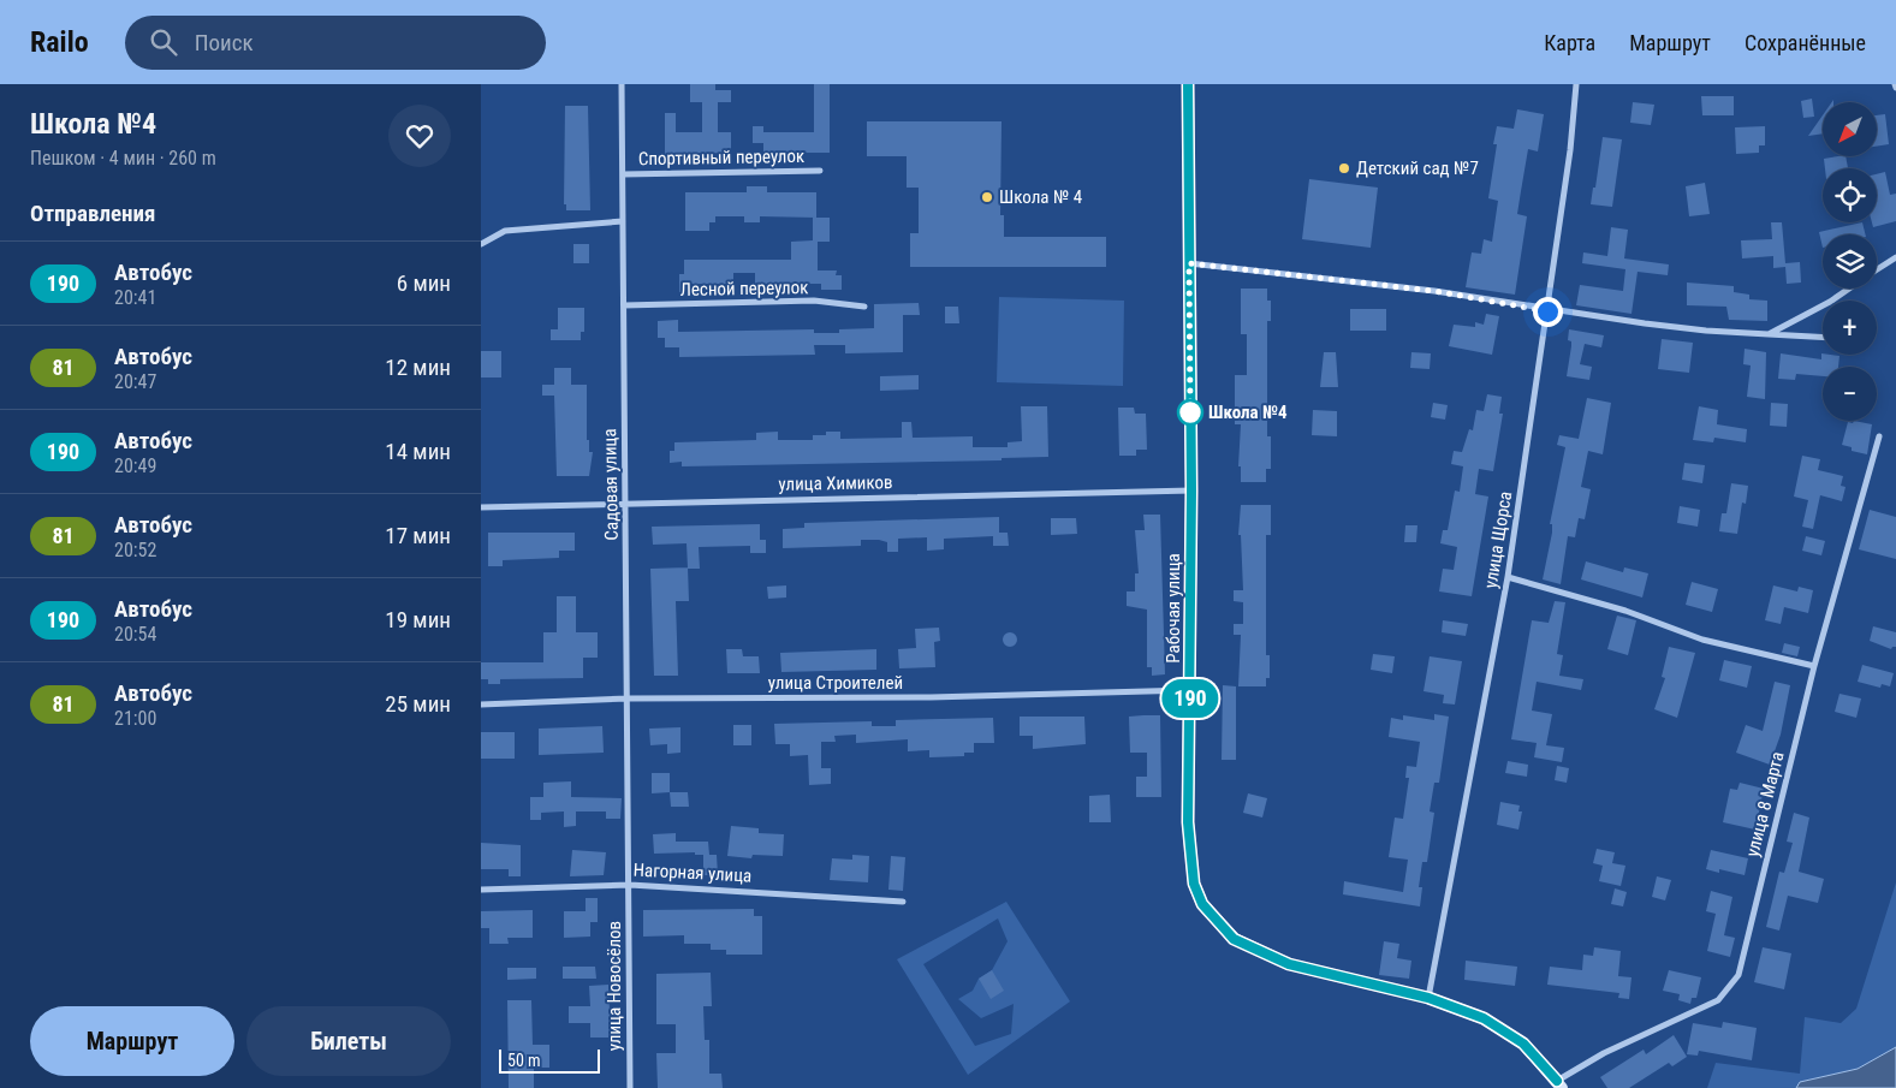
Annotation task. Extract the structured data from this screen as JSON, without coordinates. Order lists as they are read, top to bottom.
{
  "streets": {
    "main road": ["Рабочая улица"],
    "street": [
      "Спортивный переулок",
      "Лесной переулок",
      "улица Химиков",
      "Садовая улица",
      "улица Щорса",
      "улица Строителей",
      "улица 8 Марта",
      "Нагорная улица",
      "улица Новосёлов"
    ]
  },
  "crossings": [
    ["Спортивный переулок", "Садовая улица"],
    ["Лесной переулок", "Садовая улица"],
    ["улица Химиков", "Садовая улица"],
    ["улица Химиков", "Рабочая улица"],
    ["Садовая улица", "улица Строителей"],
    ["Садовая улица", "Нагорная улица"],
    ["Садовая улица", "улица Новосёлов"],
    ["улица Щорса", "Рабочая улица"],
    ["Рабочая улица", "улица Строителей"],
    ["Рабочая улица", "улица 8 Марта"],
    ["Нагорная улица", "улица Новосёлов"]
  ],
  "places": ["Детский сад №7", "Школа № 4", "Школа №4"],
  "lines": ["bus line 190"],
  "scale_bar": "50 m",
  "north": "bottom left",
  "page": {
    "header": "Railo",
    "search": "Поиск",
    "nav": ["Карта", "Маршрут", "Сохранённые"],
    "heading": [
      ["Школа №4", "Пешком · 4 мин · 260 m"],
      "Отправления"
    ],
    "on_map": "190",
    "map_buttons": ["+", "−"],
    "list": [
      {
        "mark": "190",
        "name": "Автобус",
        "note": "20:41",
        "value": "6 мин"
      },
      {
        "mark": "81",
        "name": "Автобус",
        "note": "20:47",
        "value": "12 мин"
      },
      {
        "mark": "190",
        "name": "Автобус",
        "note": "20:49",
        "value": "14 мин"
      },
      {
        "mark": "81",
        "name": "Автобус",
        "note": "20:52",
        "value": "17 мин"
      },
      {
        "mark": "190",
        "name": "Автобус",
        "note": "20:54",
        "value": "19 мин"
      },
      {
        "mark": "81",
        "name": "Автобус",
        "note": "21:00",
        "value": "25 мин"
      }
    ],
    "buttons": ["Маршрут", "Билеты"],
    "scale": "50 m"
  }
}
